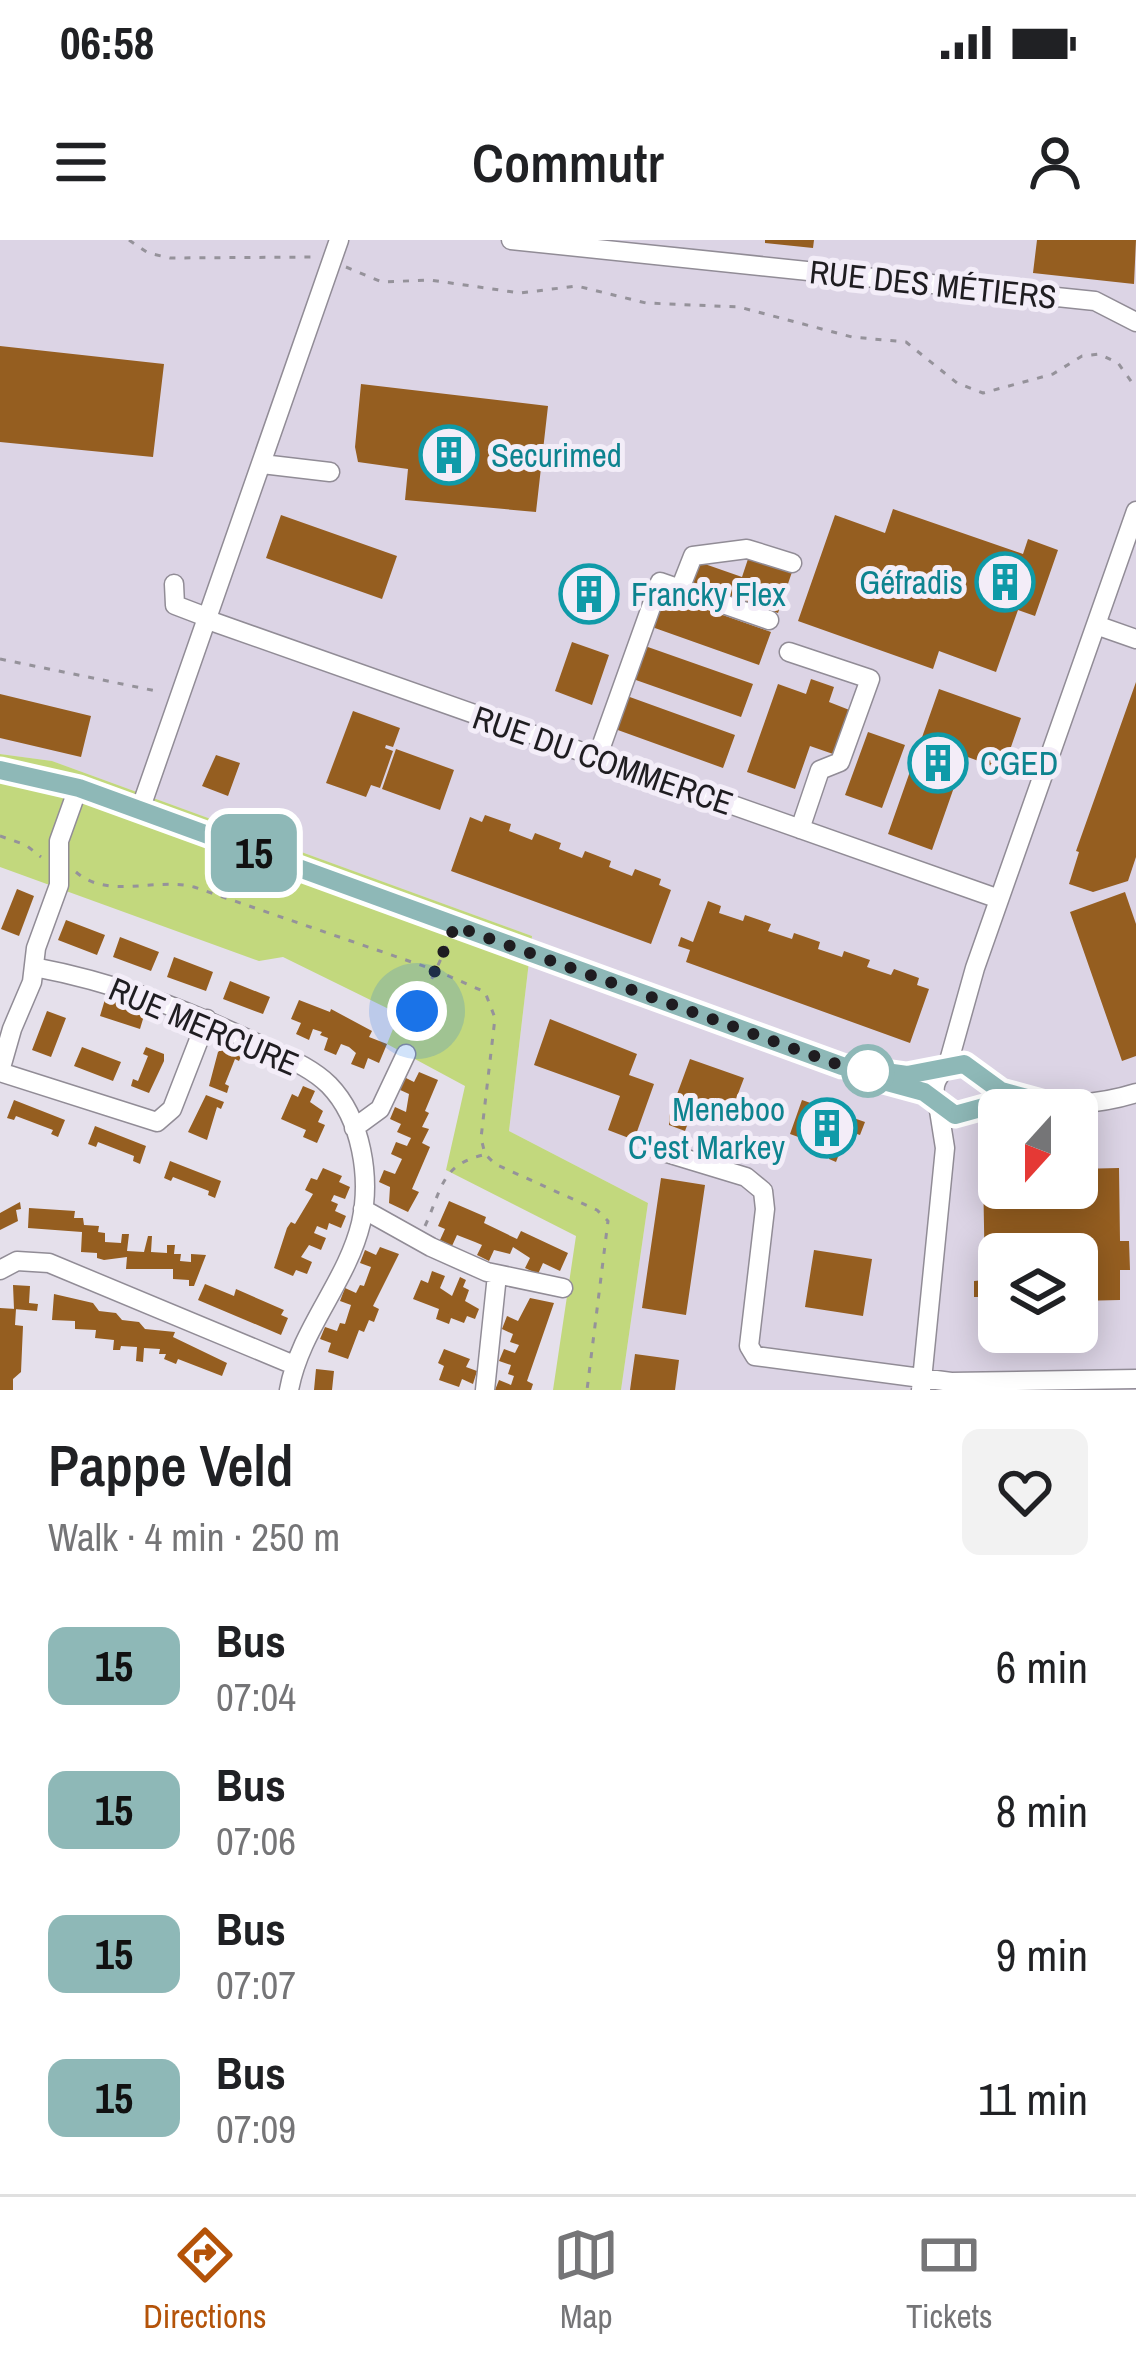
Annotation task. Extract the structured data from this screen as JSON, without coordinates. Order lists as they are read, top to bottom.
{
  "streets": {
    "street": ["RUE DES MÉTIERS", "RUE DU COMMERCE", "RUE MERCURE"]
  },
  "places": {
    "building": [
      "Securimed",
      "Géfradis",
      "Francky Flex",
      "CGED",
      "Meneboo C'est Markey"
    ]
  },
  "lines": ["bus line 15"],
  "north": "bottom",
  "page": {
    "status": "06:58",
    "header": "Commutr",
    "on_map": "15",
    "heading": ["Pappe Veld", "Walk · 4 min · 250 m"],
    "list": [
      {
        "mark": "15",
        "name": "Bus",
        "note": "07:04",
        "value": "6 min"
      },
      {
        "mark": "15",
        "name": "Bus",
        "note": "07:06",
        "value": "8 min"
      },
      {
        "mark": "15",
        "name": "Bus",
        "note": "07:07",
        "value": "9 min"
      },
      {
        "mark": "15",
        "name": "Bus",
        "note": "07:09",
        "value": "11 min"
      }
    ],
    "tabs": ["Directions", "Map", "Tickets"]
  }
}
